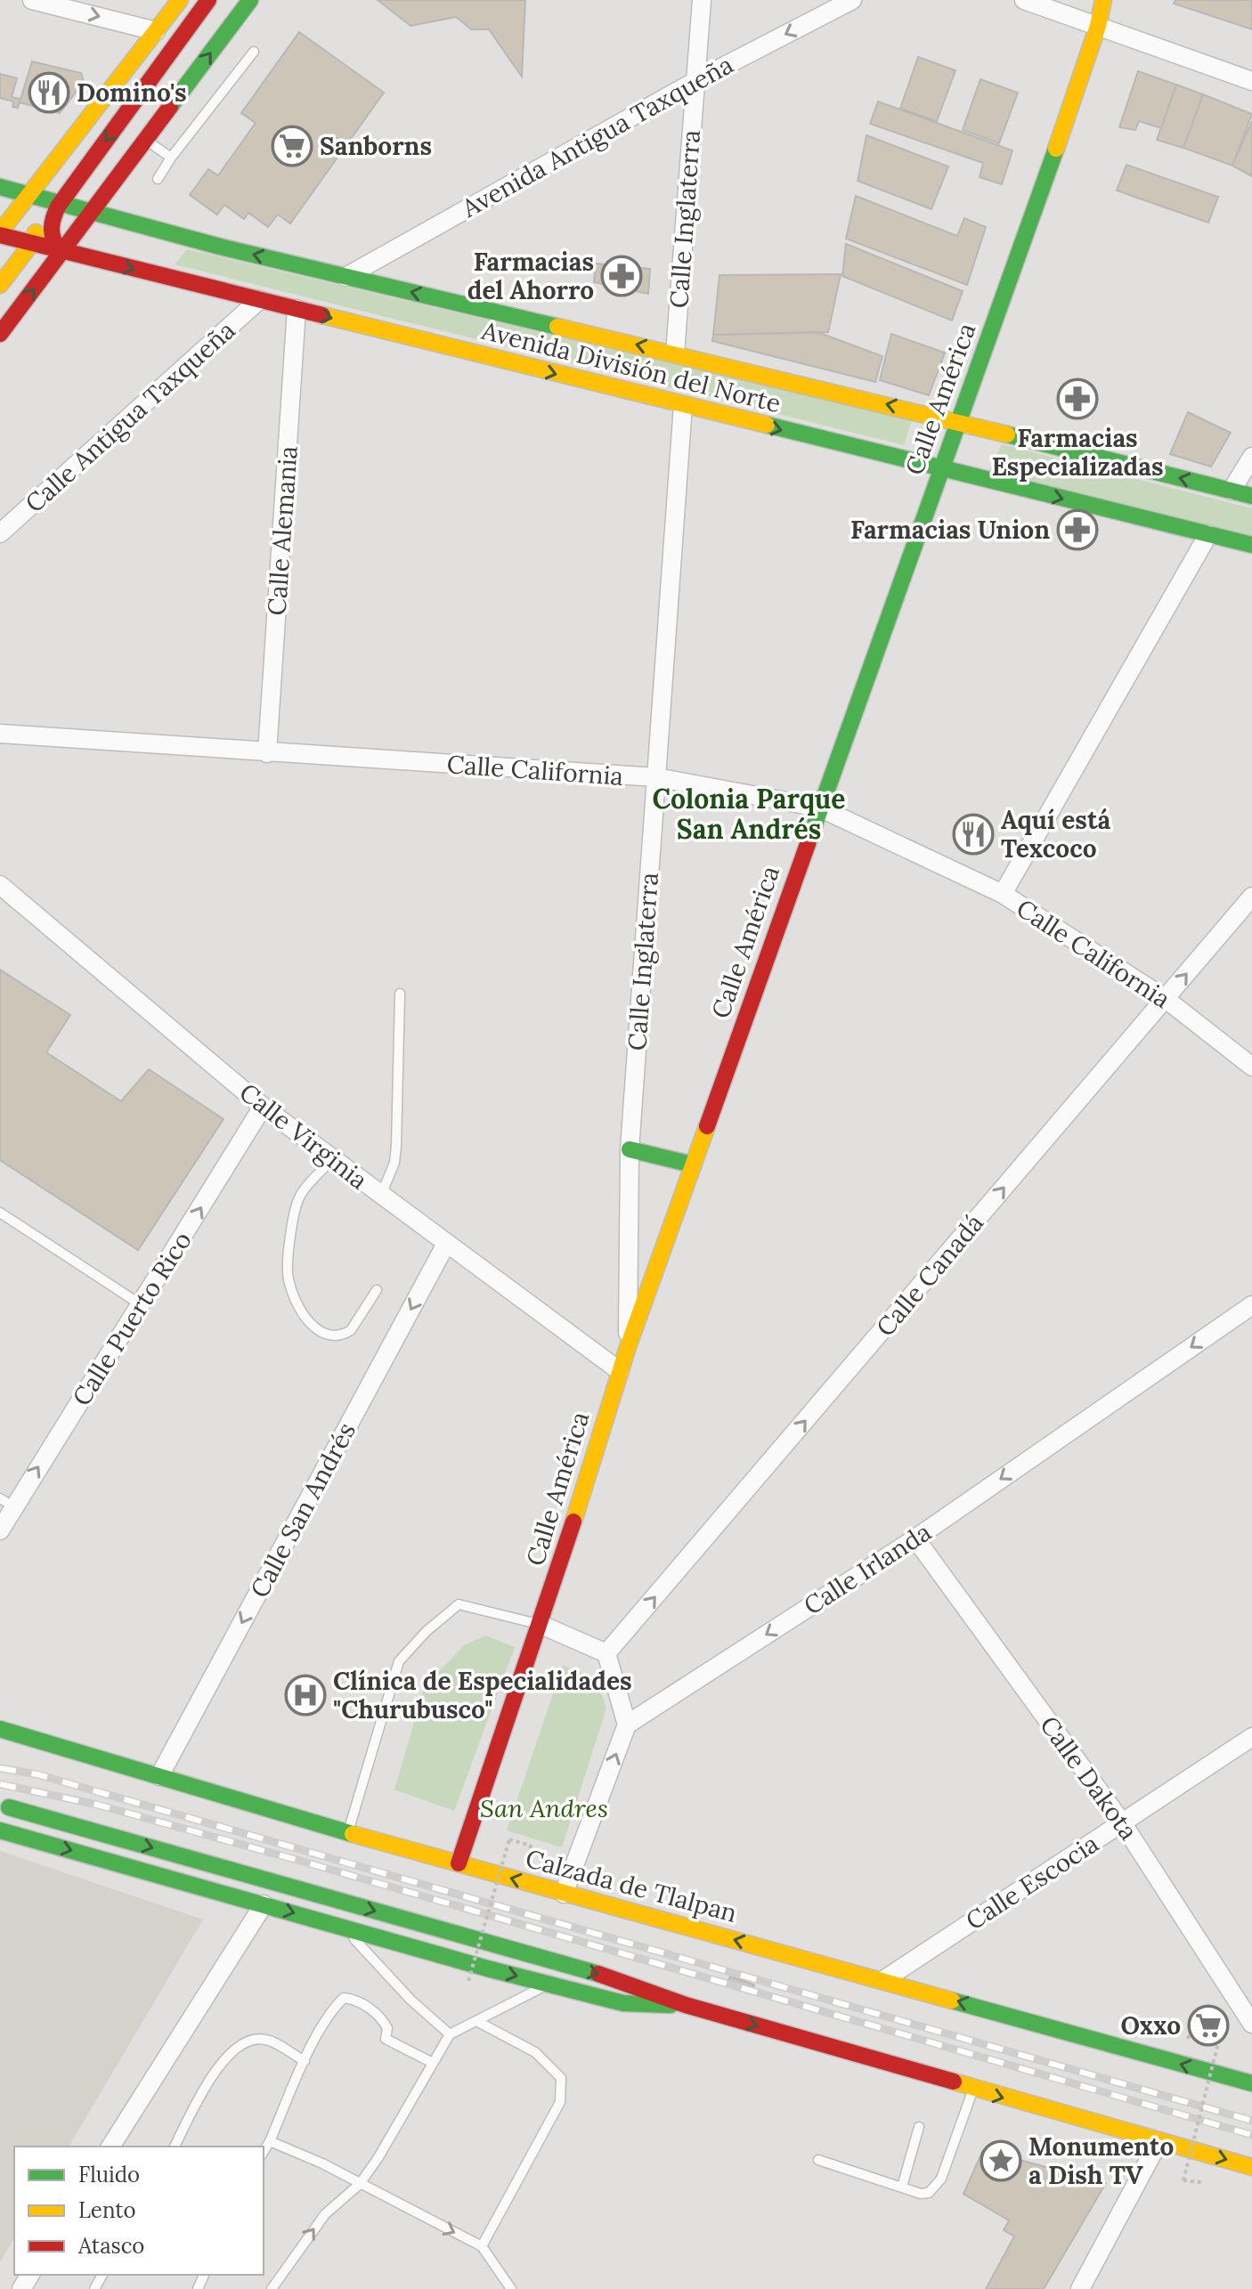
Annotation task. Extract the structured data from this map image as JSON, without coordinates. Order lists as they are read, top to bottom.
{
  "streets": {
    "main road": ["Avenida División del Norte", "Calle América", "Calzada de Tlalpan"],
    "street": [
      "Avenida Antigua Taxqueña",
      "Calle Inglaterra",
      "Calle Antigua Taxqueña",
      "Calle Alemania",
      "Calle California",
      "Calle Virginia",
      "Calle Canadá",
      "Calle Puerto Rico",
      "Calle San Andrés",
      "Calle Irlanda",
      "Calle Dakota",
      "Calle Escocia"
    ]
  },
  "crossings": [
    ["Avenida Antigua Taxqueña", "Calle Inglaterra"],
    ["Avenida Antigua Taxqueña", "Avenida División del Norte"],
    ["Calle Inglaterra", "Avenida División del Norte"],
    ["Calle Inglaterra", "Calle América"],
    ["Calle Inglaterra", "Calle California"],
    ["Avenida División del Norte", "Calle América"],
    ["Avenida División del Norte", "Calle Antigua Taxqueña"],
    ["Avenida División del Norte", "Calle Alemania"],
    ["Calle América", "Calle California"],
    ["Calle América", "Calle Virginia"],
    ["Calle América", "Calzada de Tlalpan"],
    ["Calle Alemania", "Calle California"],
    ["Calle California", "Calle Canadá"],
    ["Calle Virginia", "Calle Puerto Rico"],
    ["Calle Virginia", "Calle San Andrés"],
    ["Calle San Andrés", "Calzada de Tlalpan"],
    ["Calle Irlanda", "Calle Dakota"],
    ["Calle Dakota", "Calle Escocia"],
    ["Calle Escocia", "Calzada de Tlalpan"]
  ],
  "one_way": [
    "Calle Canadá",
    "Calle Puerto Rico",
    "Calle San Andrés",
    "Calle Irlanda"
  ],
  "districts": ["Colonia Parque San Andrés"],
  "parks": ["San Andres"],
  "places": {
    "restaurant": ["Domino's", "Aquí está Texcoco"],
    "supermarket": ["Sanborns", "Oxxo"],
    "pharmacy": ["Farmacias del Ahorro", "Farmacias Especializadas", "Farmacias Union"],
    "hospital": ["Clínica de Especialidades \"Churubusco\""],
    "place": ["Monumento a Dish TV"]
  },
  "legend": ["Fluido", "Lento", "Atasco"]
}
